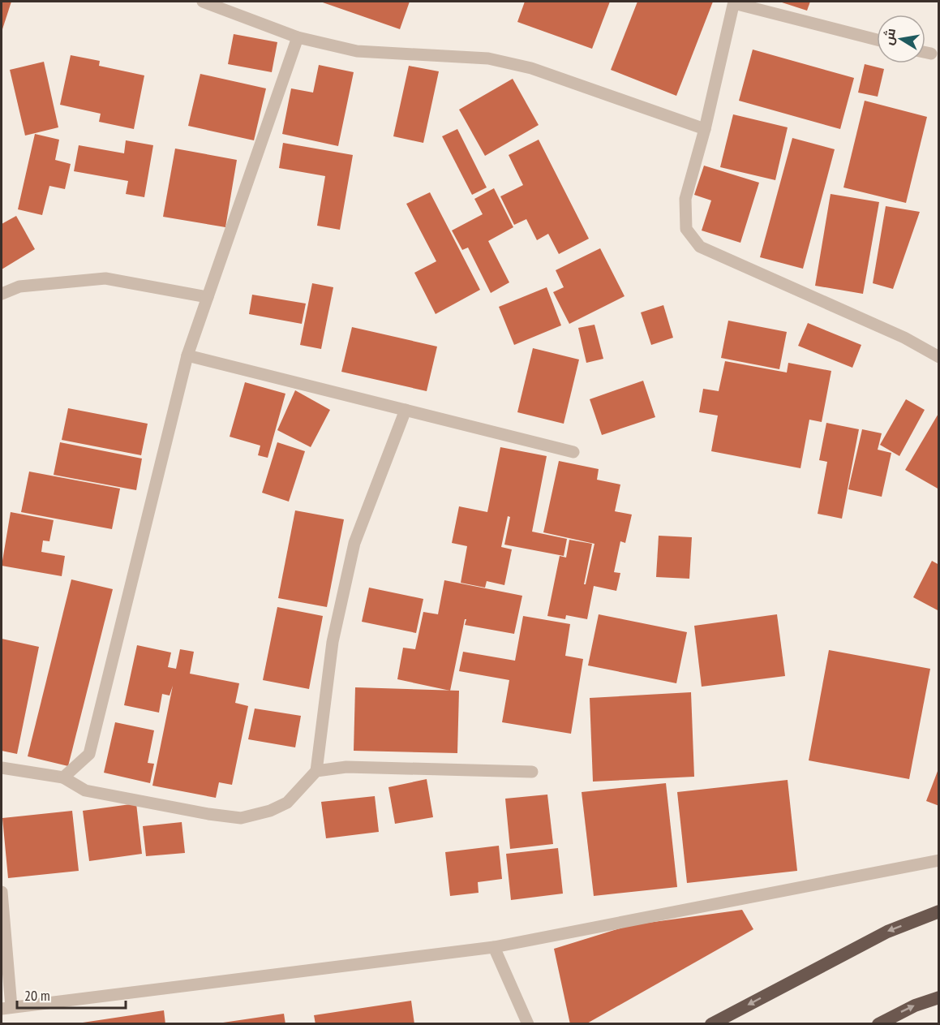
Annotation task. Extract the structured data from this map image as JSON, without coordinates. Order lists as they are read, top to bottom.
{
  "scale_bar": "20 m",
  "north": "left"
}
